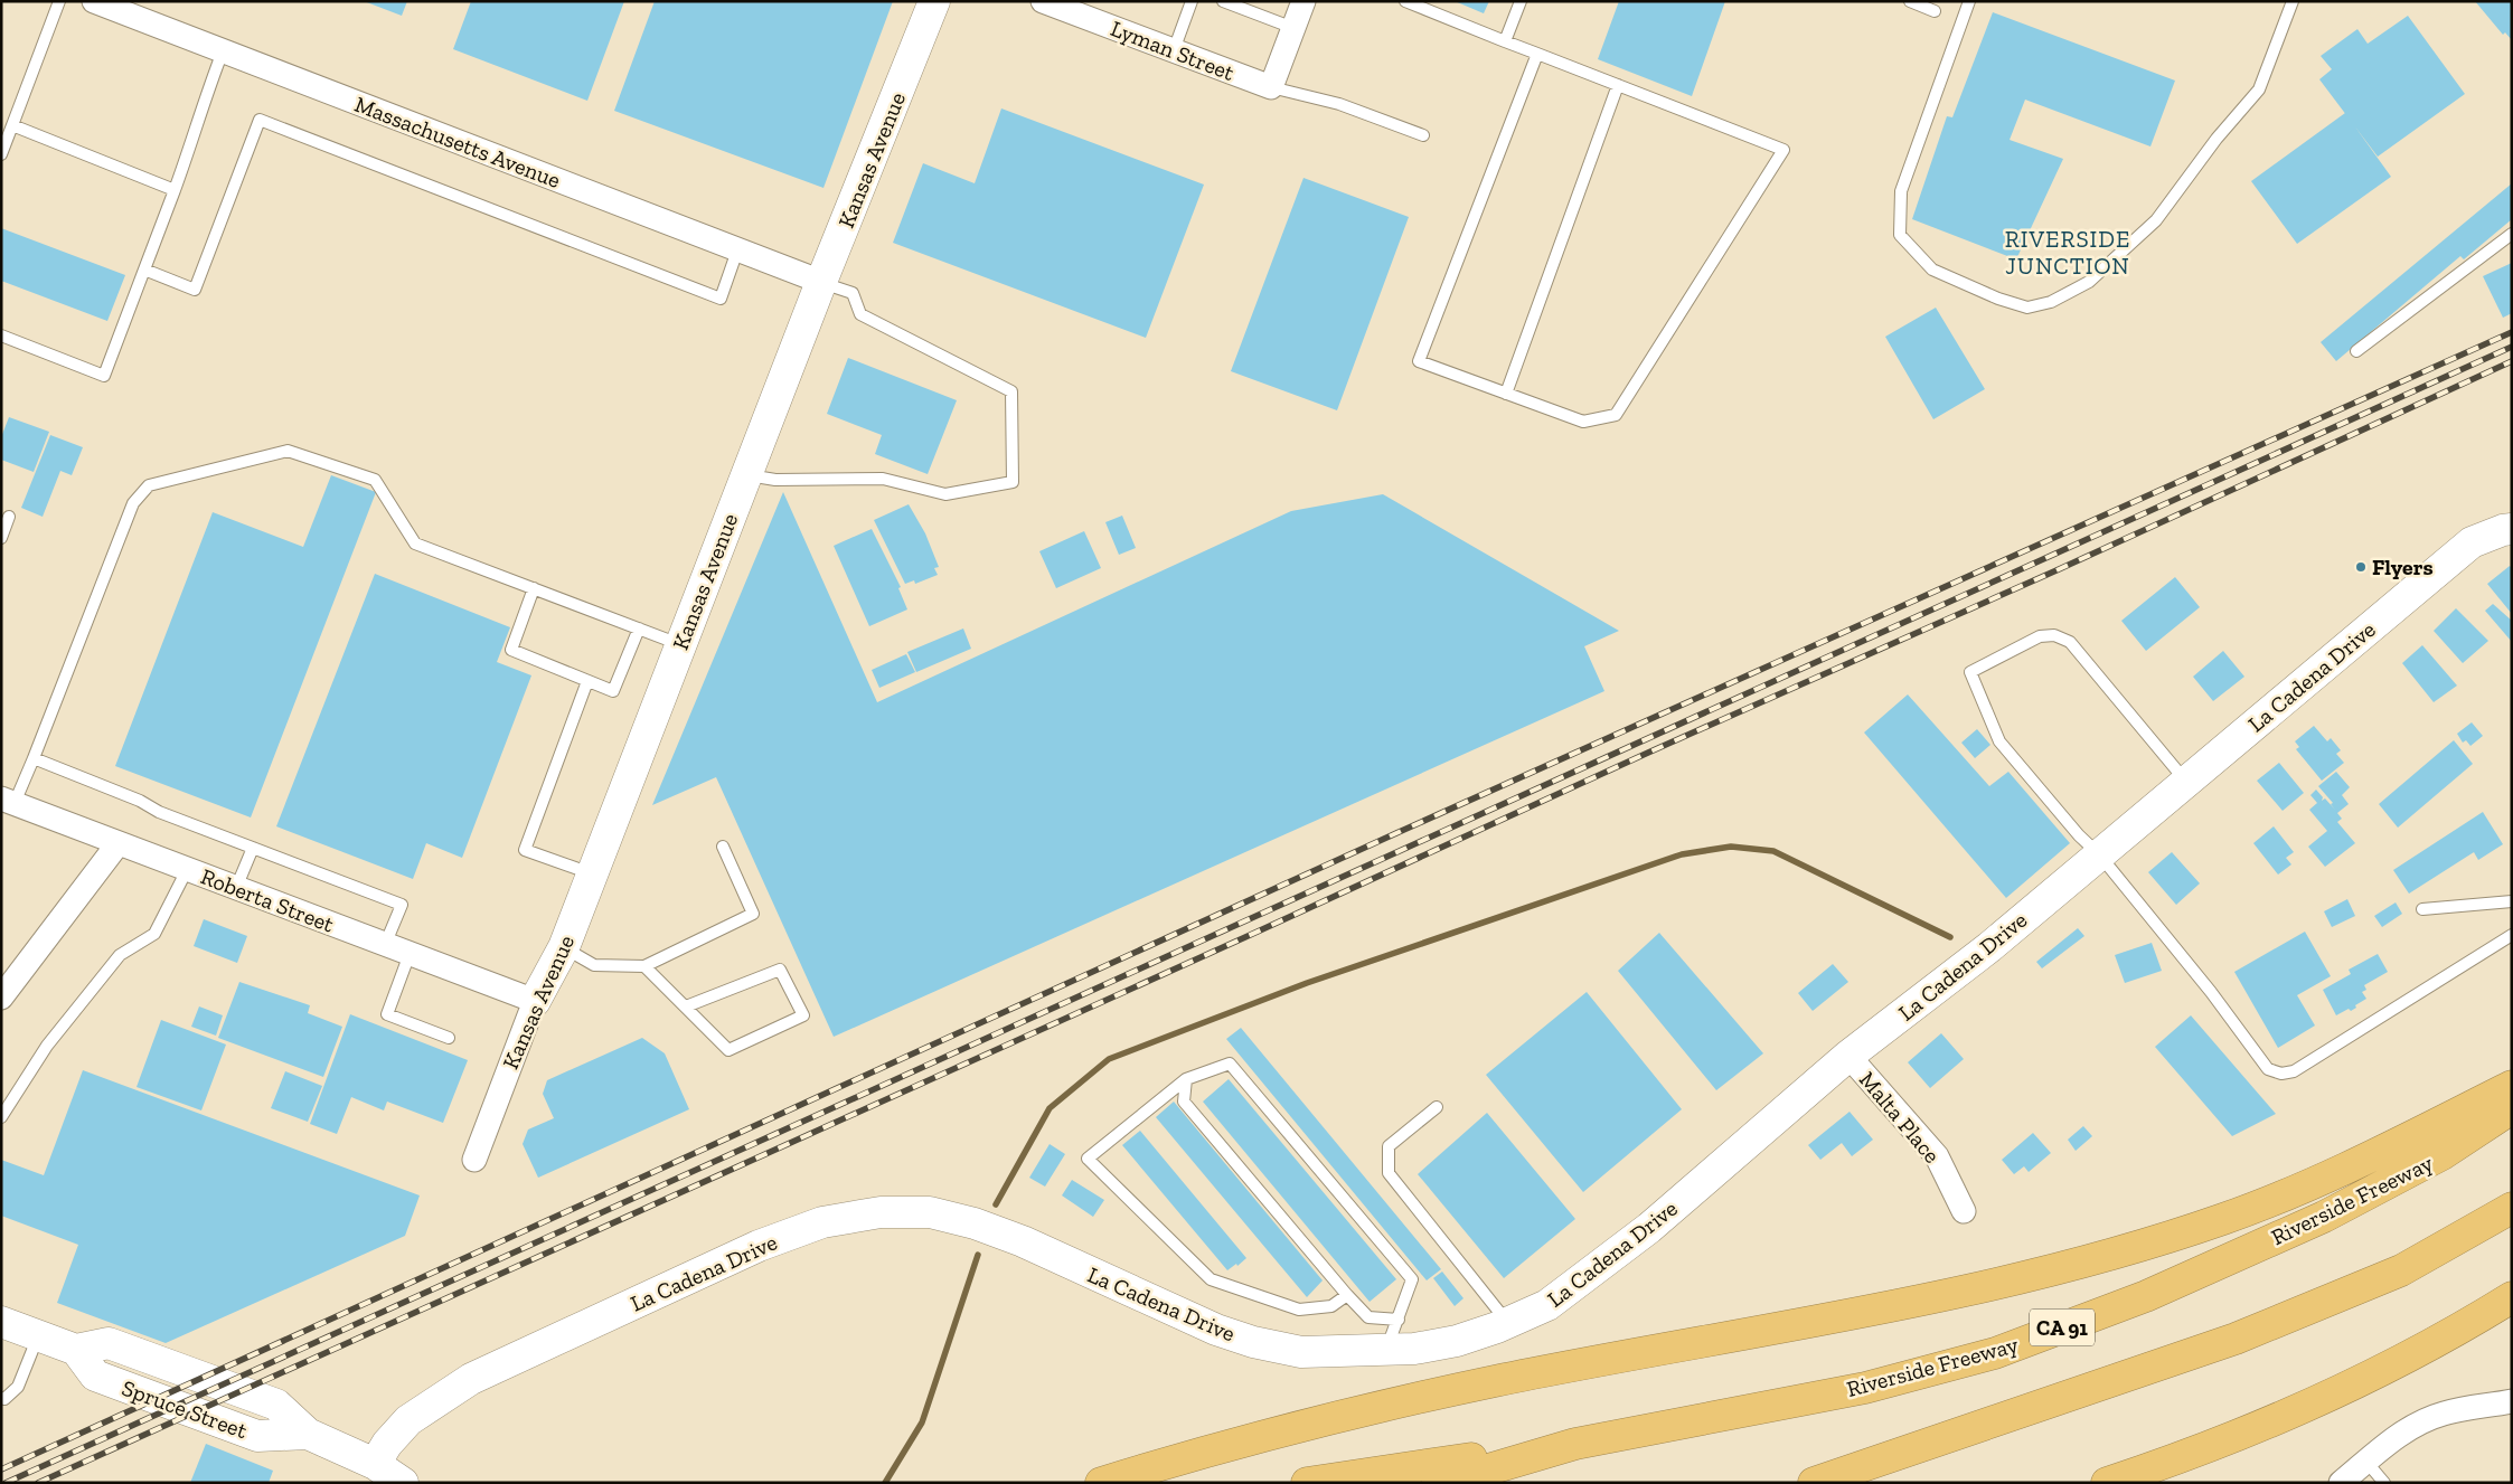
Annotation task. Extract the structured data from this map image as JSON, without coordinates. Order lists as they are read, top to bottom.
{
  "streets": {
    "highway": ["Riverside Freeway", "CA 91"],
    "street": [
      "Lyman Street",
      "Massachusetts Avenue",
      "Kansas Avenue",
      "La Cadena Drive",
      "Roberta Street",
      "Malta Place",
      "Spruce Street"
    ]
  },
  "crossings": [
    ["Massachusetts Avenue", "Kansas Avenue"],
    ["Kansas Avenue", "Roberta Street"],
    ["La Cadena Drive", "Malta Place"],
    ["La Cadena Drive", "Spruce Street"]
  ],
  "districts": ["RIVERSIDE JUNCTION"],
  "places": ["Flyers"]
}
